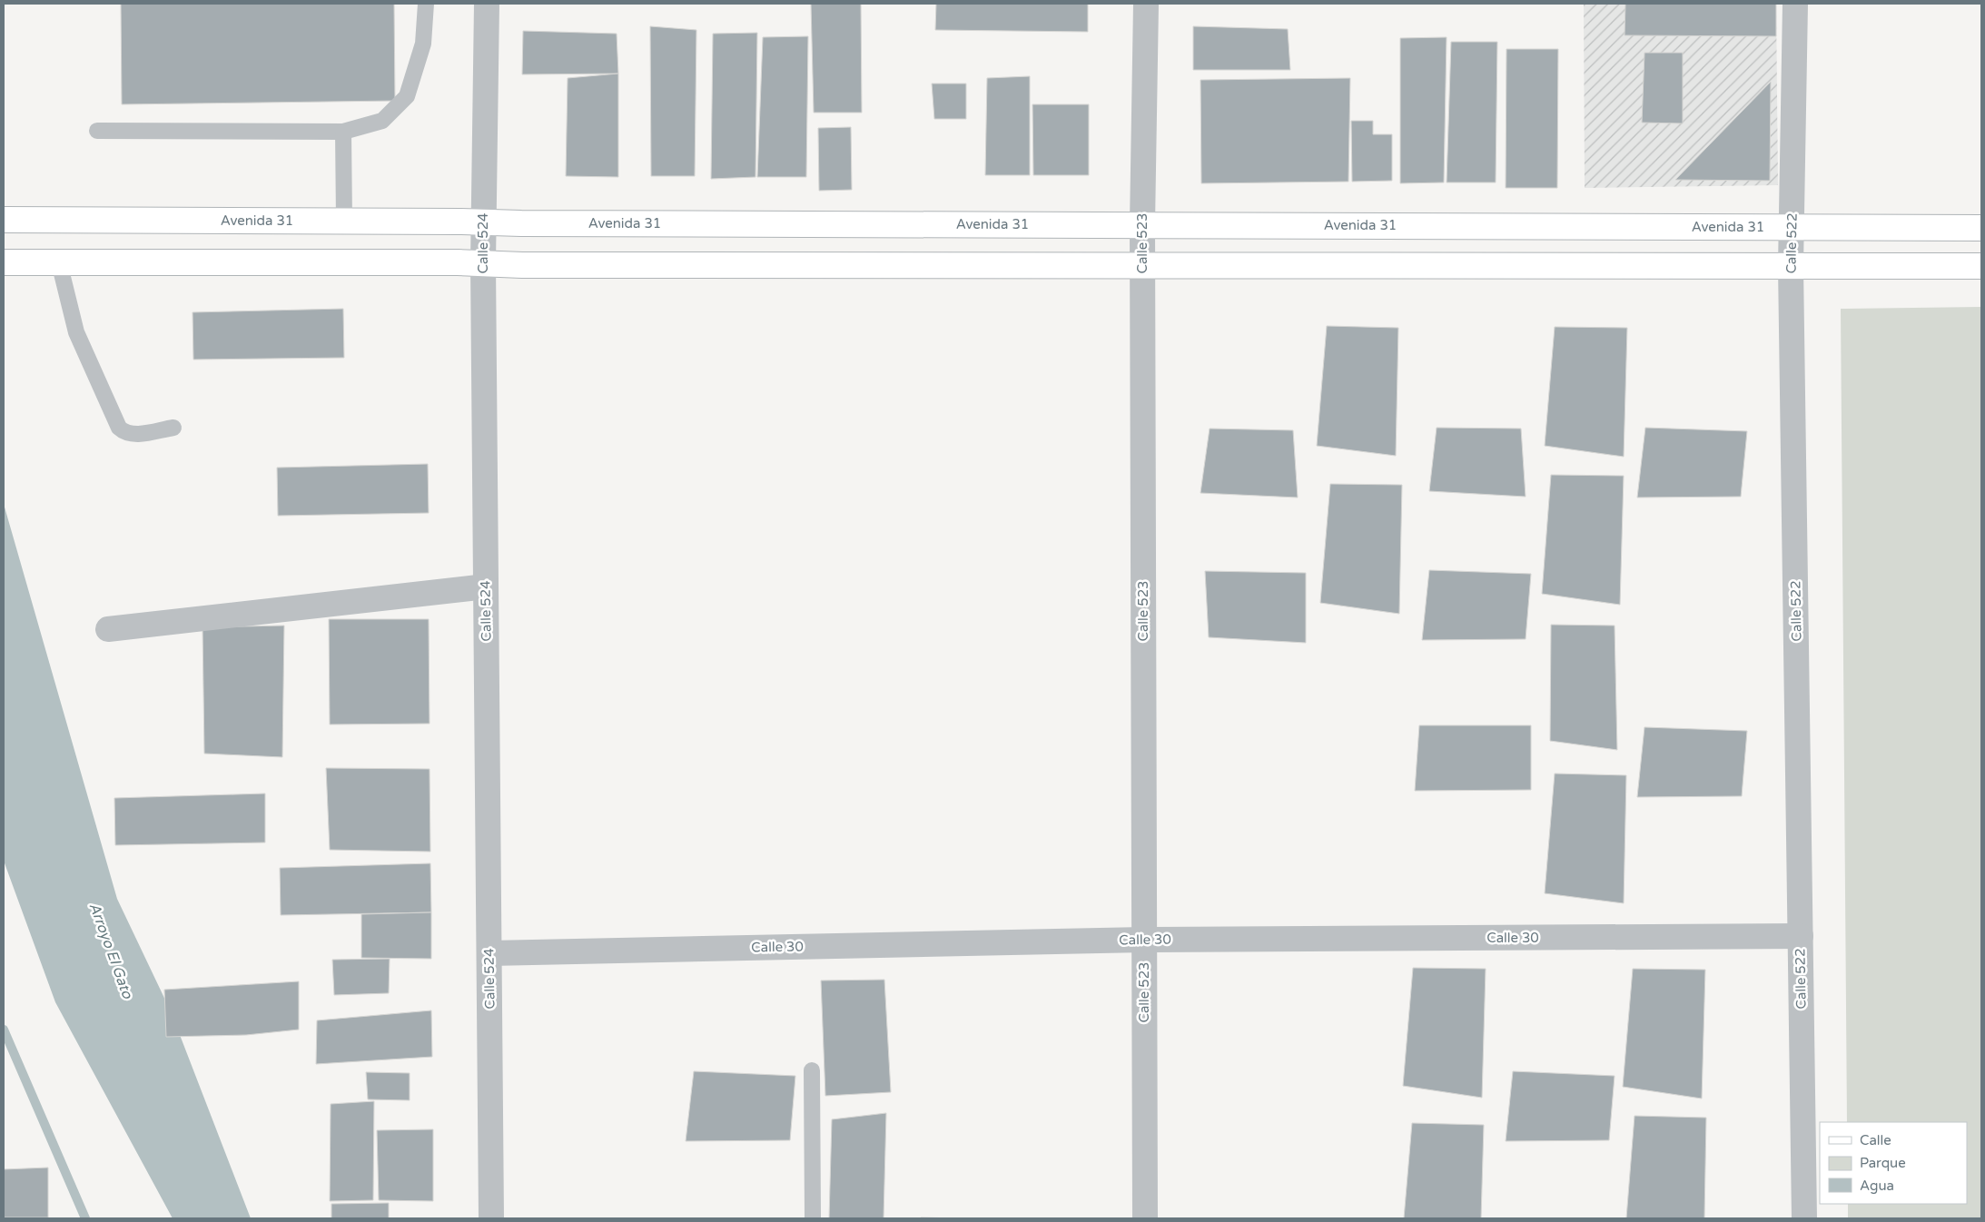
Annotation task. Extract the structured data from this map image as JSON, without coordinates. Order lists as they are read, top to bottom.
{
  "streets": {
    "main road": ["Avenida 31"],
    "street": [
      "Calle 524",
      "Calle 523",
      "Calle 522",
      "Calle 30"
    ]
  },
  "crossings": [
    ["Avenida 31", "Calle 524"],
    ["Avenida 31", "Calle 523"],
    ["Avenida 31", "Calle 522"],
    ["Calle 524", "Calle 30"],
    ["Calle 523", "Calle 30"],
    ["Calle 522", "Calle 30"]
  ],
  "water": ["Arroyo El Gato"],
  "legend": ["Calle", "Parque", "Agua"]
}
